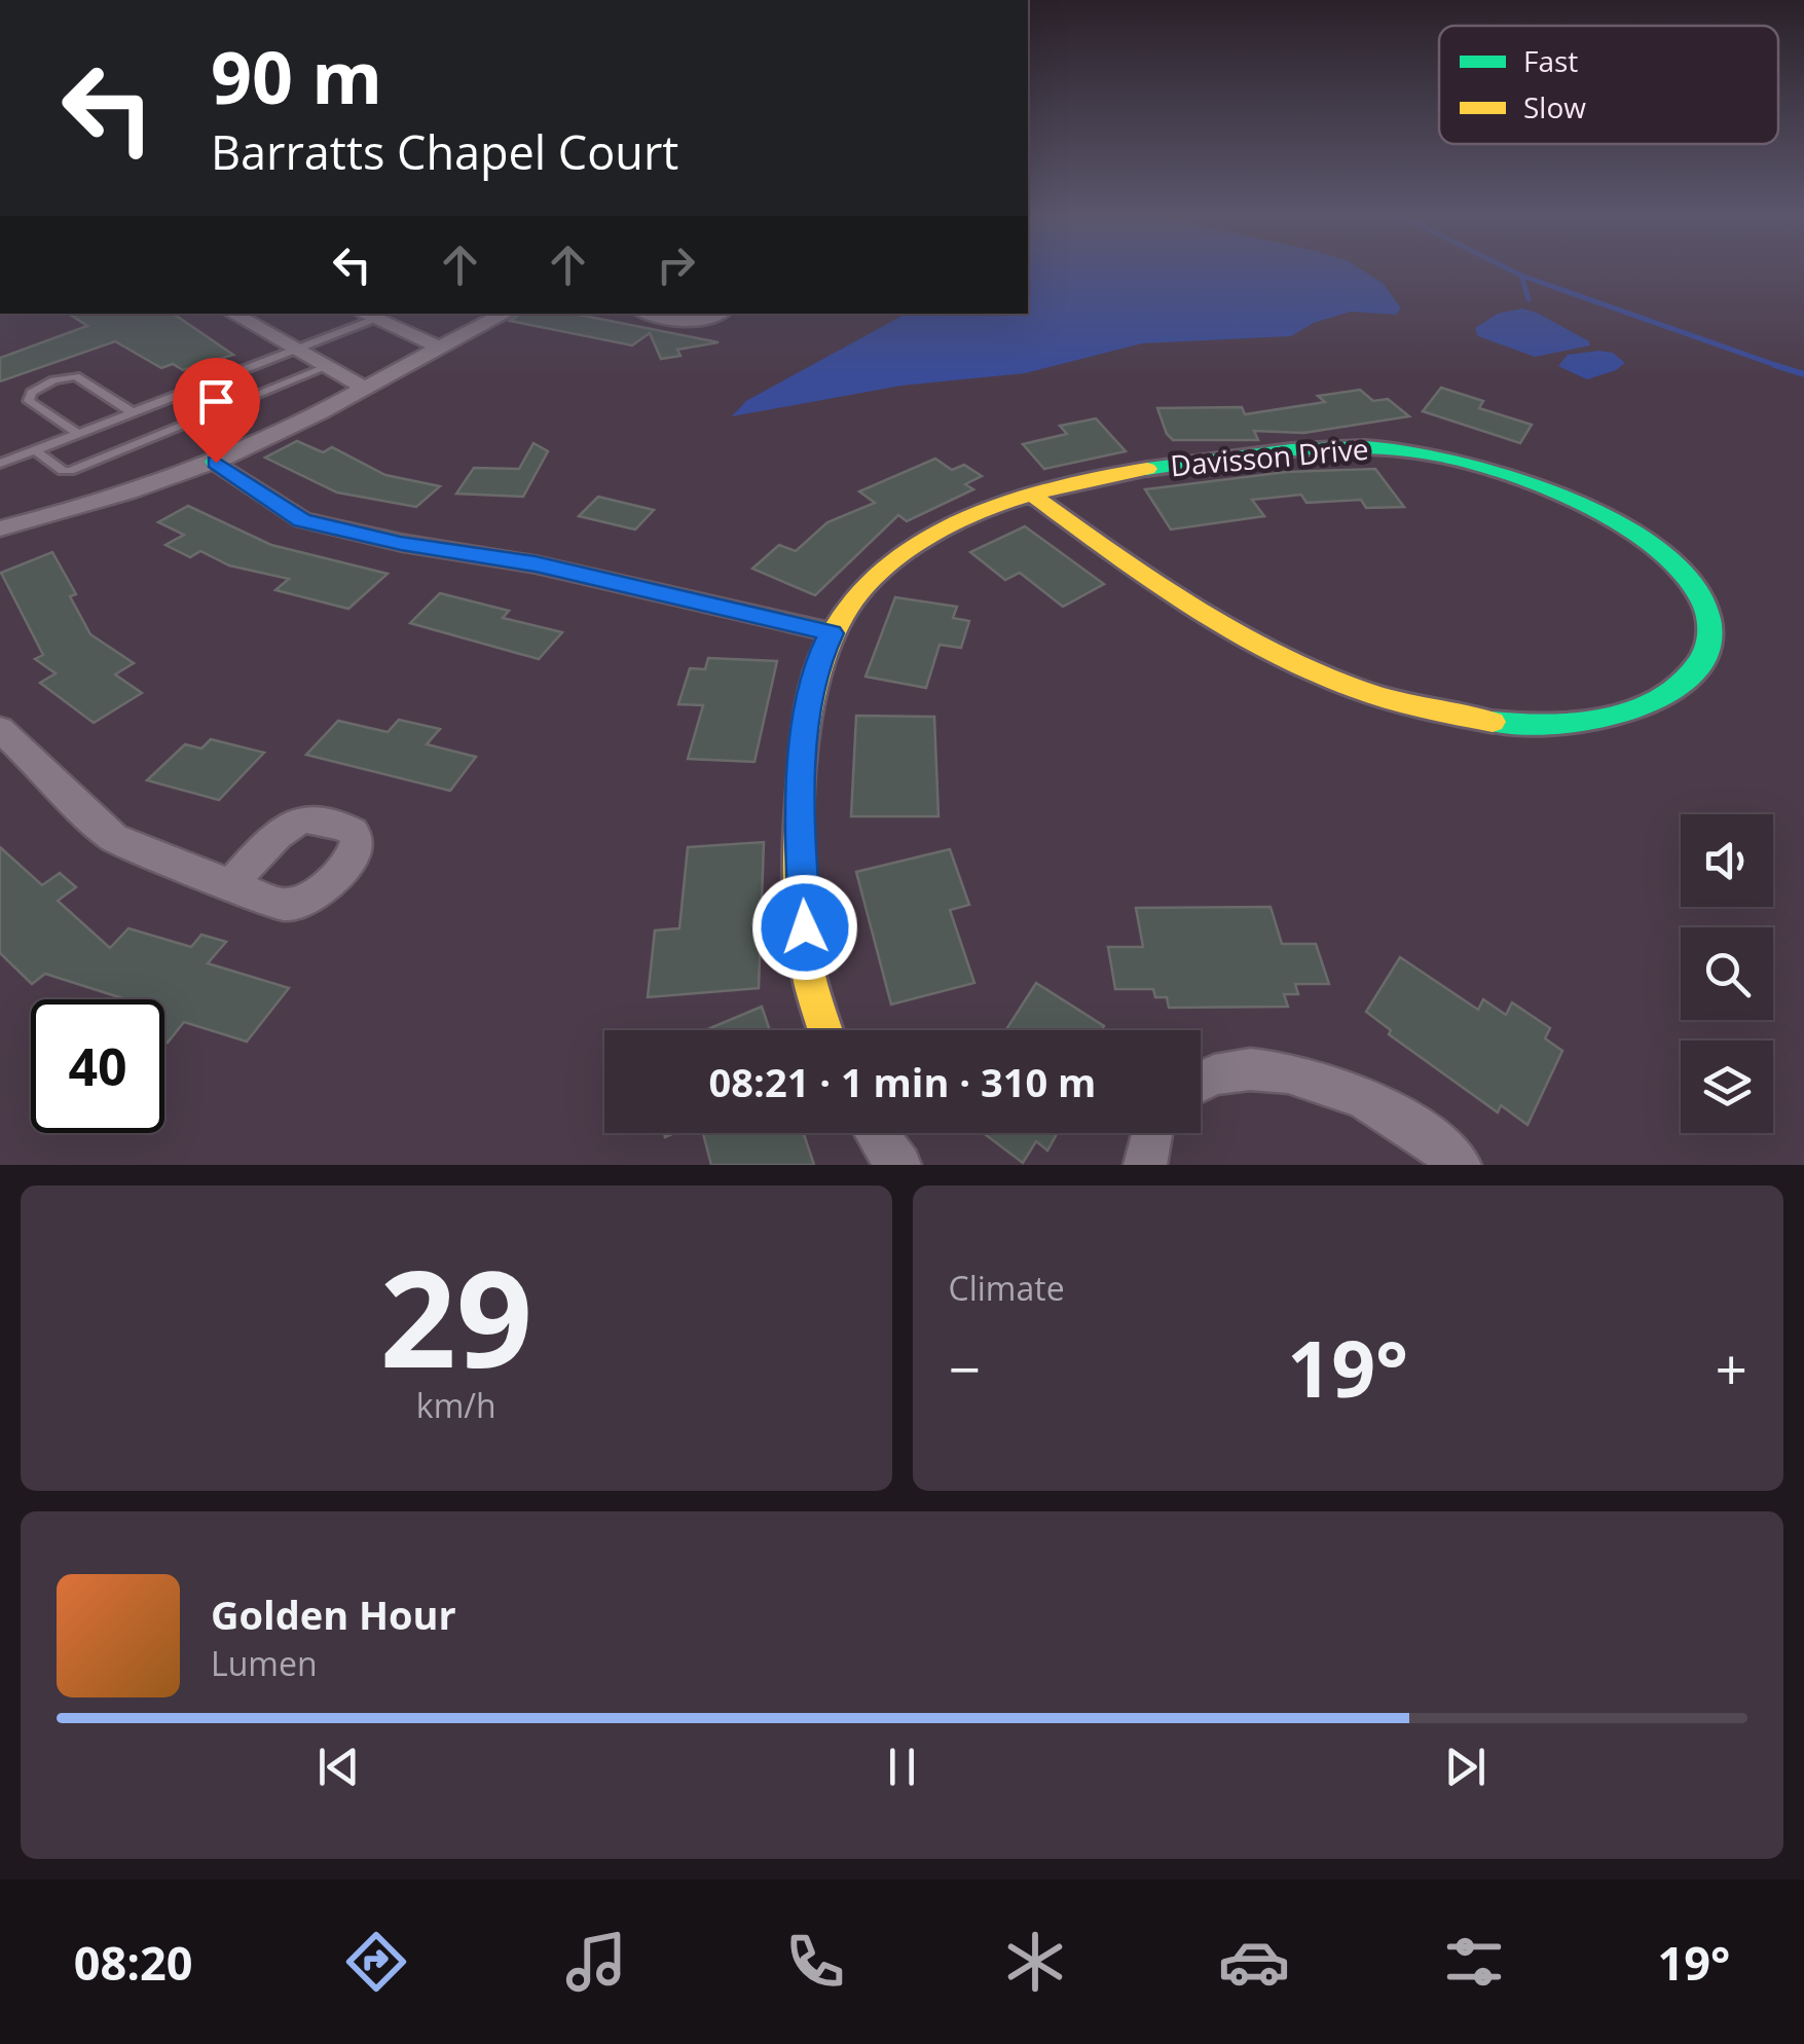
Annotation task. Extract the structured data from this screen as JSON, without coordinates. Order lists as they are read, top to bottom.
{
  "streets": {
    "street": ["Davisson Drive"]
  },
  "legend": ["Fast", "Slow"],
  "page": {
    "turn": ["90 m", "Barratts Chapel Court"],
    "limit": "40",
    "trip": "08:21 · 1 min · 310 m",
    "tile": [
      ["29", "km/h"],
      "Climate"
    ],
    "heat": ["−", "19°", "+"],
    "song": ["Golden Hour", "Lumen"],
    "tabs": ["08:20", "19°"]
  }
}
